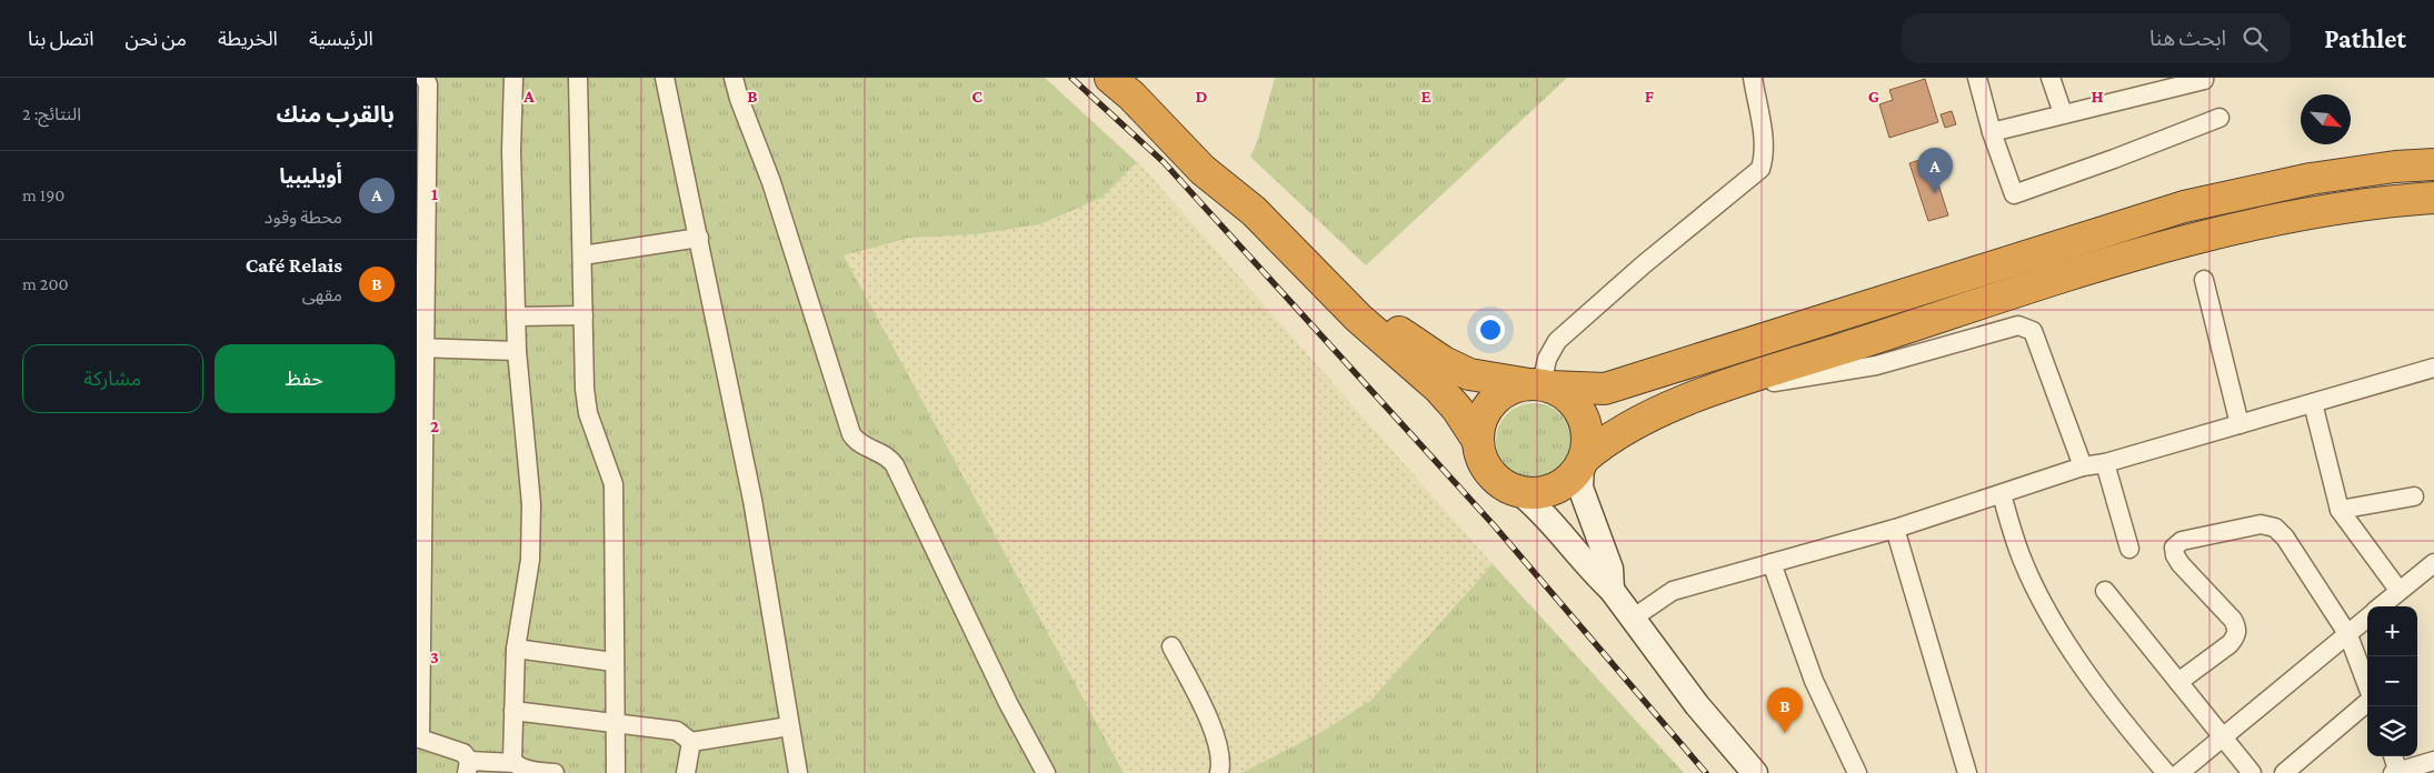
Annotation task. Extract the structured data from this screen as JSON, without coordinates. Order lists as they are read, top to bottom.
{
  "north": "bottom right",
  "page": {
    "header": "Pathlet",
    "search": "ابحث هنا",
    "nav": [
      "الرئيسية",
      "الخريطة",
      "من نحن",
      "اتصل بنا"
    ],
    "heading": ["بالقرب منك", "النتائج: 2"],
    "pins": ["A", "B"],
    "list": [
      {
        "mark": "A",
        "name": "أويليبيا",
        "note": "محطة وقود",
        "value": "190 m"
      },
      {
        "mark": "B",
        "name": "Café Relais",
        "note": "مقهى",
        "value": "200 m"
      }
    ],
    "buttons": ["حفظ", "مشاركة"],
    "map_buttons": ["+", "−"]
  },
  "grid": {
    "columns": [
      "A",
      "B",
      "C",
      "D",
      "E",
      "F",
      "G",
      "H"
    ],
    "rows": ["1", "2", "3"]
  }
}
